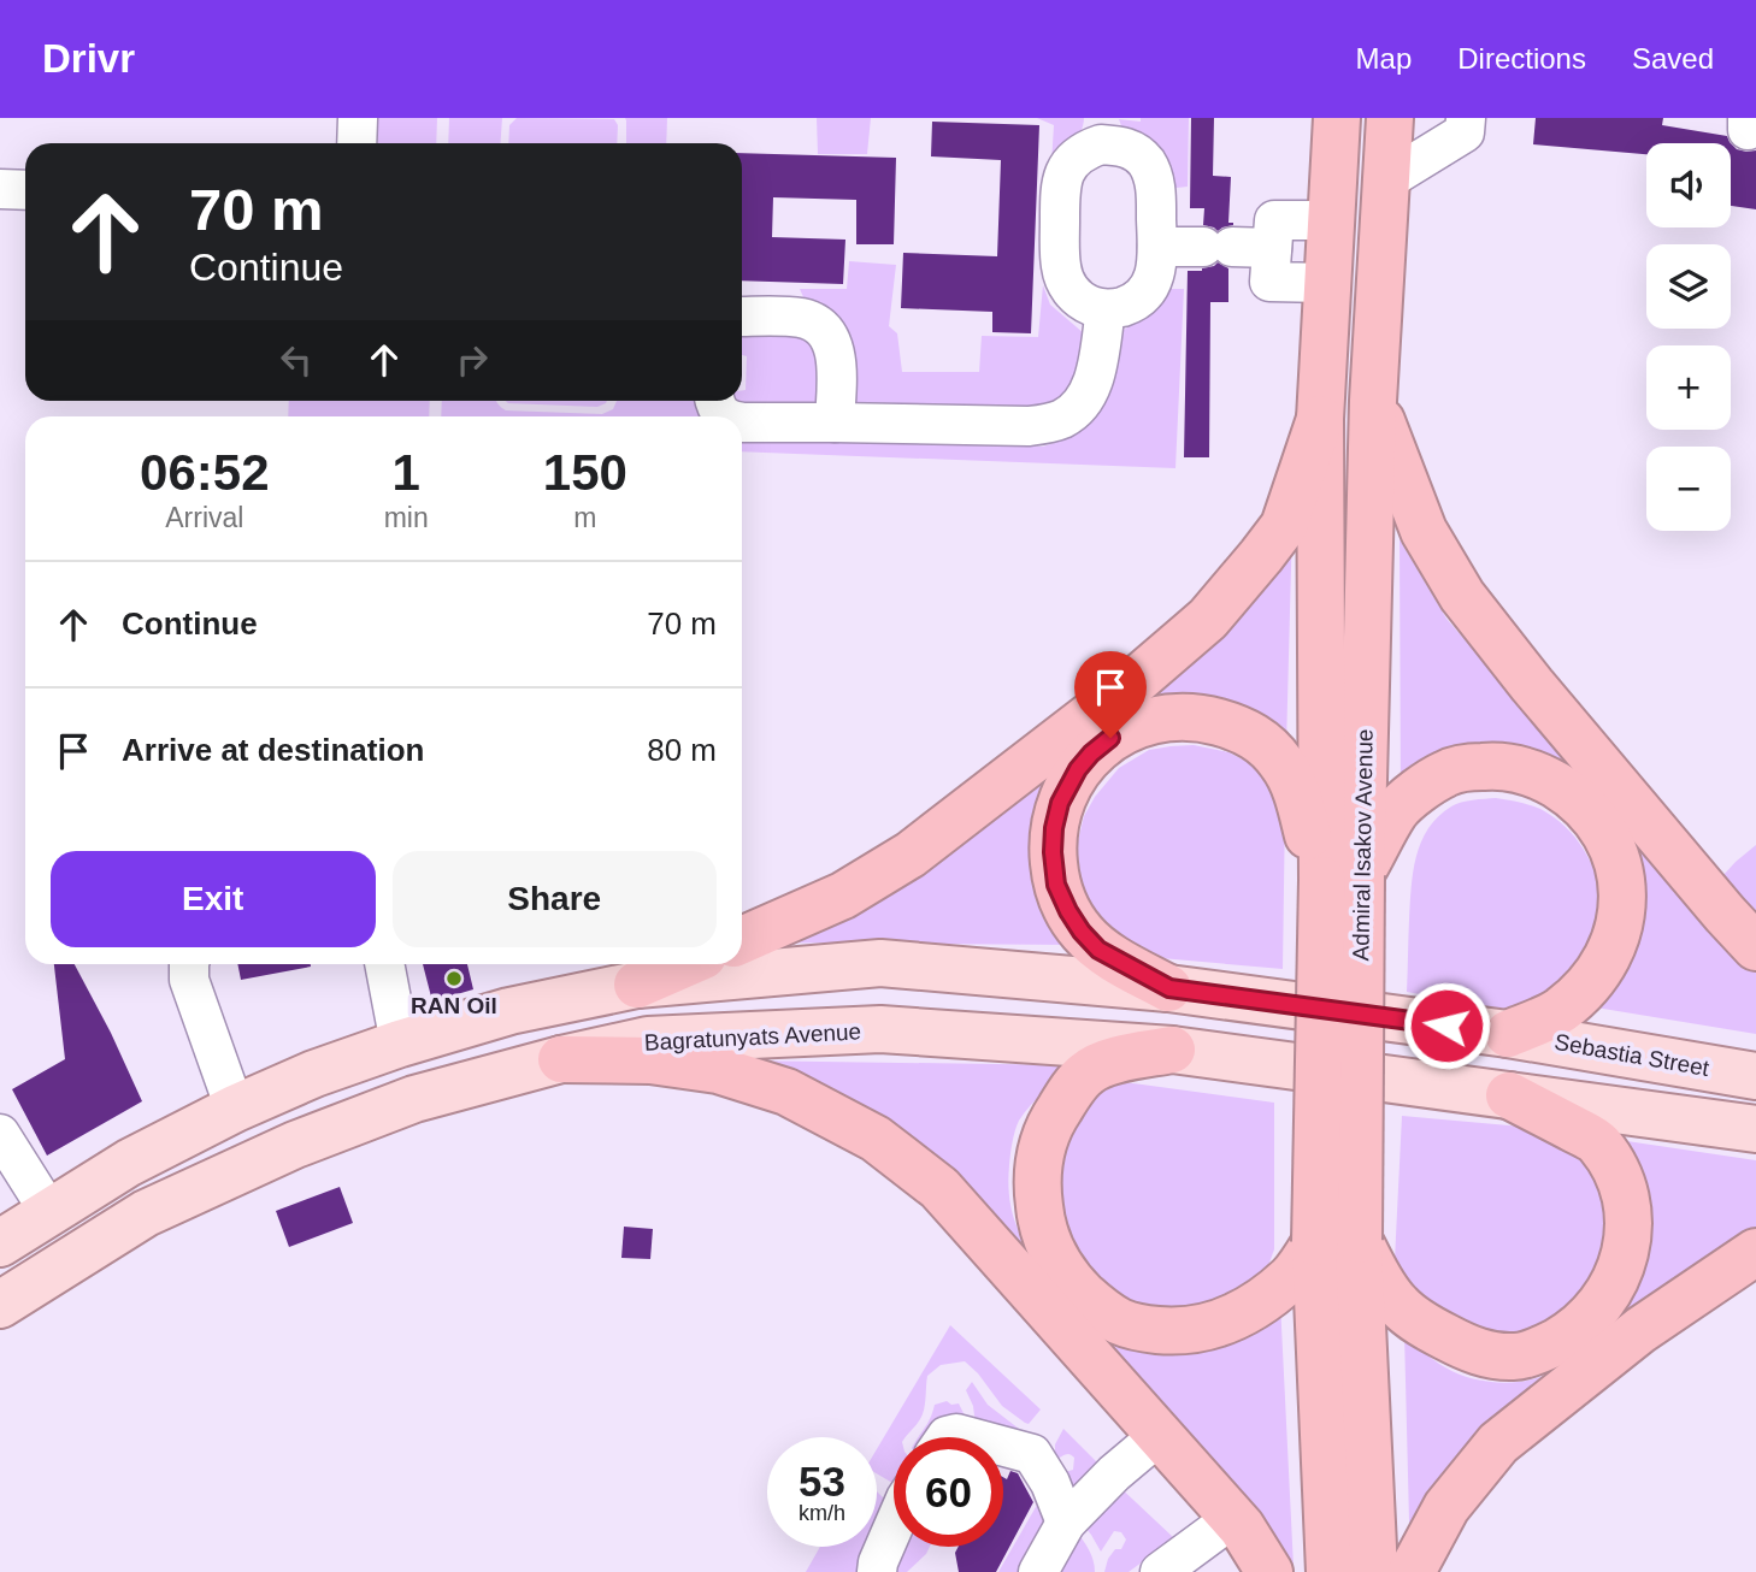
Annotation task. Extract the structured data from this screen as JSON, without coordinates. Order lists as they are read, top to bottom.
{
  "streets": {
    "highway": ["Admiral Isakov Avenue"],
    "main road": ["Bagratunyats Avenue", "Sebastia Street"]
  },
  "places": ["RAN Oil"],
  "page": {
    "header": "Drivr",
    "nav": ["Map", "Directions", "Saved"],
    "map_buttons": ["+", "−"],
    "turn": ["70 m", "Continue"],
    "eta": [
      "06:52",
      "Arrival",
      "1",
      "min",
      "150",
      "m"
    ],
    "list": [
      {
        "name": "Continue",
        "value": "70 m"
      },
      {
        "name": "Arrive at destination",
        "value": "80 m"
      }
    ],
    "buttons": ["Exit", "Share"],
    "speed": "53 km/h",
    "limit": "60"
  }
}
